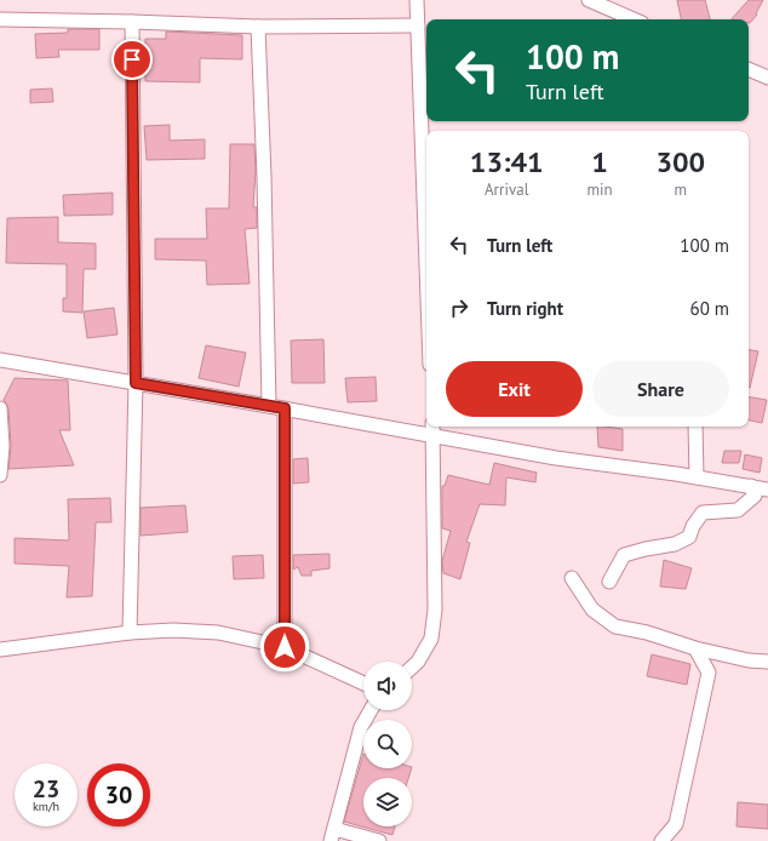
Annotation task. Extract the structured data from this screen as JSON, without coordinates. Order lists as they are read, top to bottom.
{
  "page": {
    "turn": ["100 m", "Turn left"],
    "eta": [
      "13:41",
      "Arrival",
      "1",
      "min",
      "300",
      "m"
    ],
    "list": [
      {
        "name": "Turn left",
        "value": "100 m"
      },
      {
        "name": "Turn right",
        "value": "60 m"
      }
    ],
    "buttons": ["Exit", "Share"],
    "speed": "23 km/h",
    "limit": "30"
  }
}
